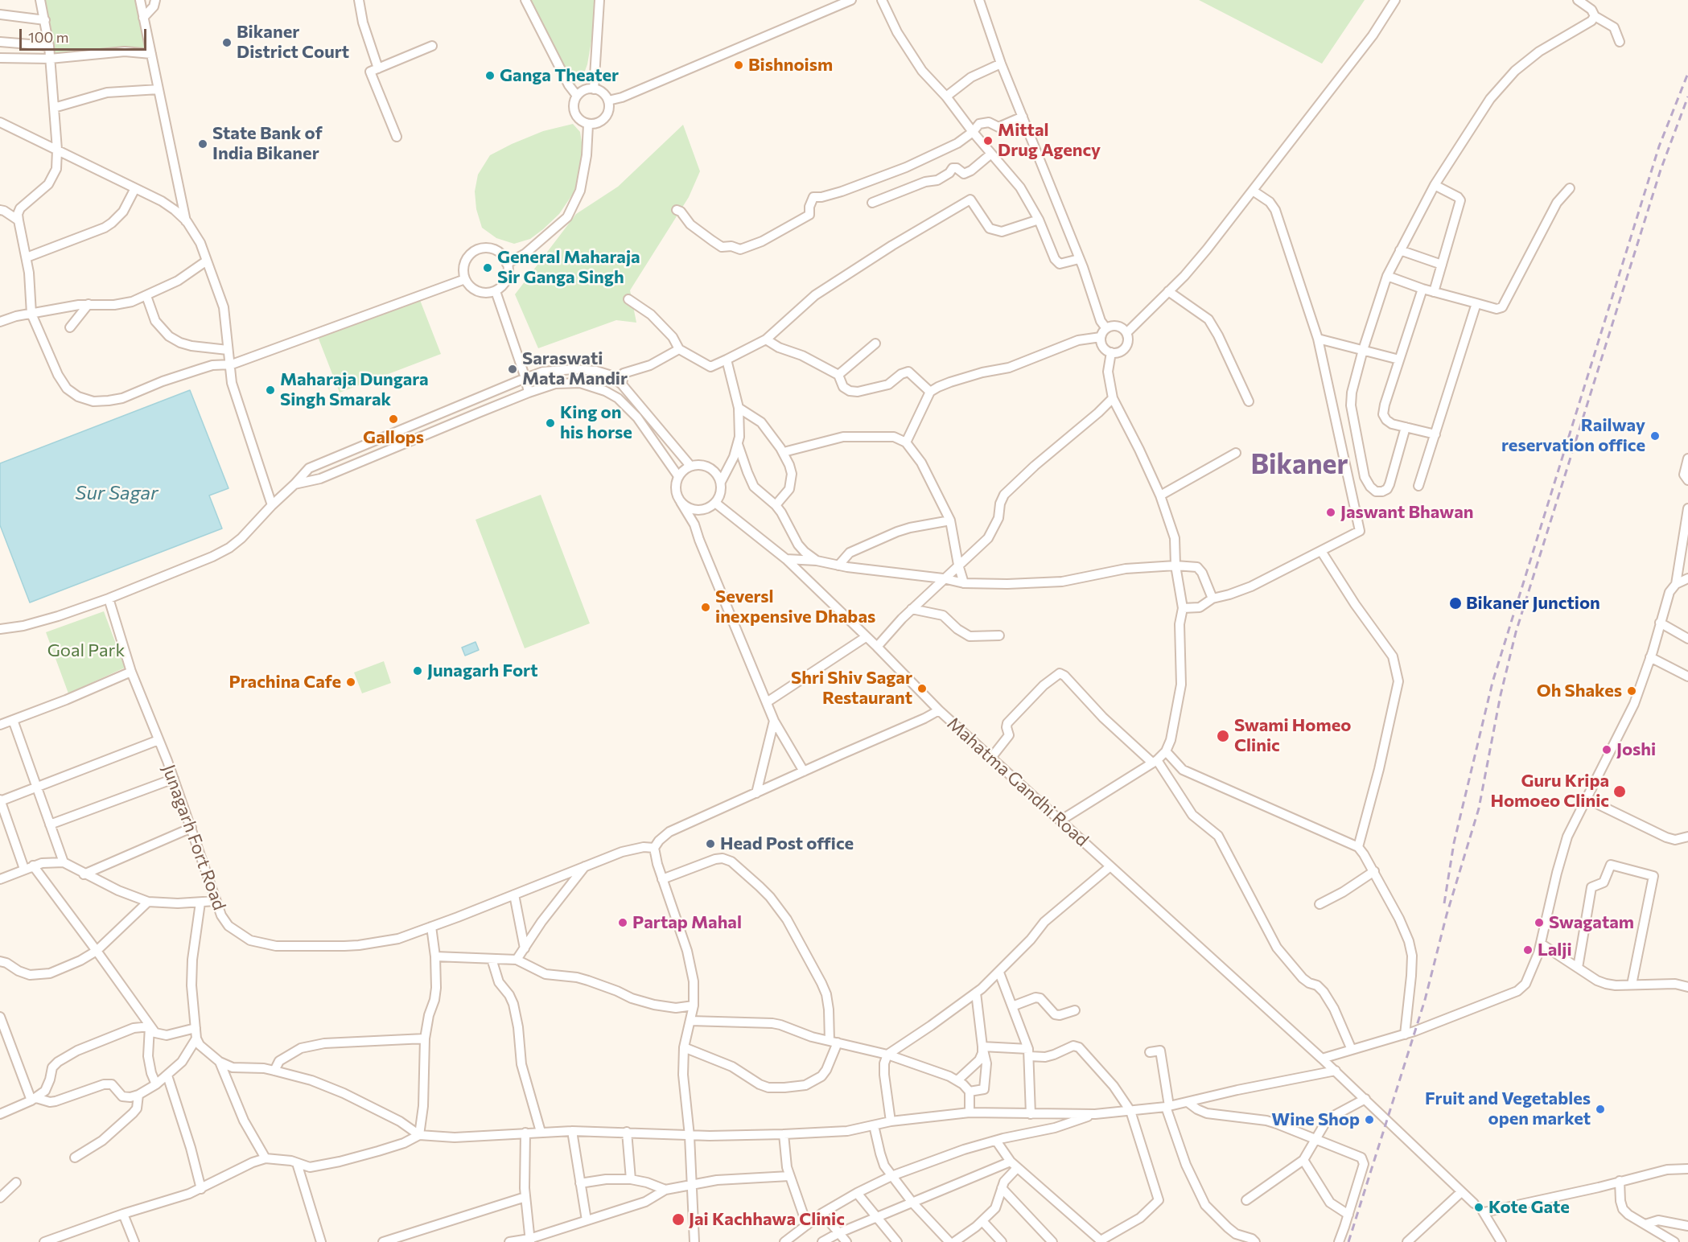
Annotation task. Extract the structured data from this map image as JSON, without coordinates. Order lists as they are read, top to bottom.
{
  "streets": {
    "street": ["Mahatma Gandhi Road", "Junagarh Fort Road"]
  },
  "districts": ["Bikaner"],
  "water": ["Sur Sagar"],
  "parks": ["Goal Park"],
  "places": [
    "Bikaner District Court",
    "Bishnoism",
    "Ganga Theater",
    "Mittal Drug Agency",
    "State Bank of India Bikaner",
    "General Maharaja Sir Ganga Singh",
    "Saraswati Mata Mandir",
    "Maharaja Dungara Singh Smarak",
    "Gallops",
    "King on his horse",
    "Railway reservation office",
    "Jaswant Bhawan",
    "Bikaner Junction",
    "Seversl inexpensive Dhabas",
    "Junagarh Fort",
    "Prachina Cafe",
    "Shri Shiv Sagar Restaurant",
    "Oh Shakes",
    "Swami Homeo Clinic",
    "Joshi",
    "Guru Kripa Homoeo Clinic",
    "Head Post office",
    "Partap Mahal",
    "Swagatam",
    "Lalji",
    "Fruit and Vegetables open market",
    "Wine Shop",
    "Kote Gate",
    "Jai Kachhawa Clinic"
  ],
  "scale_bar": "100 m"
}
